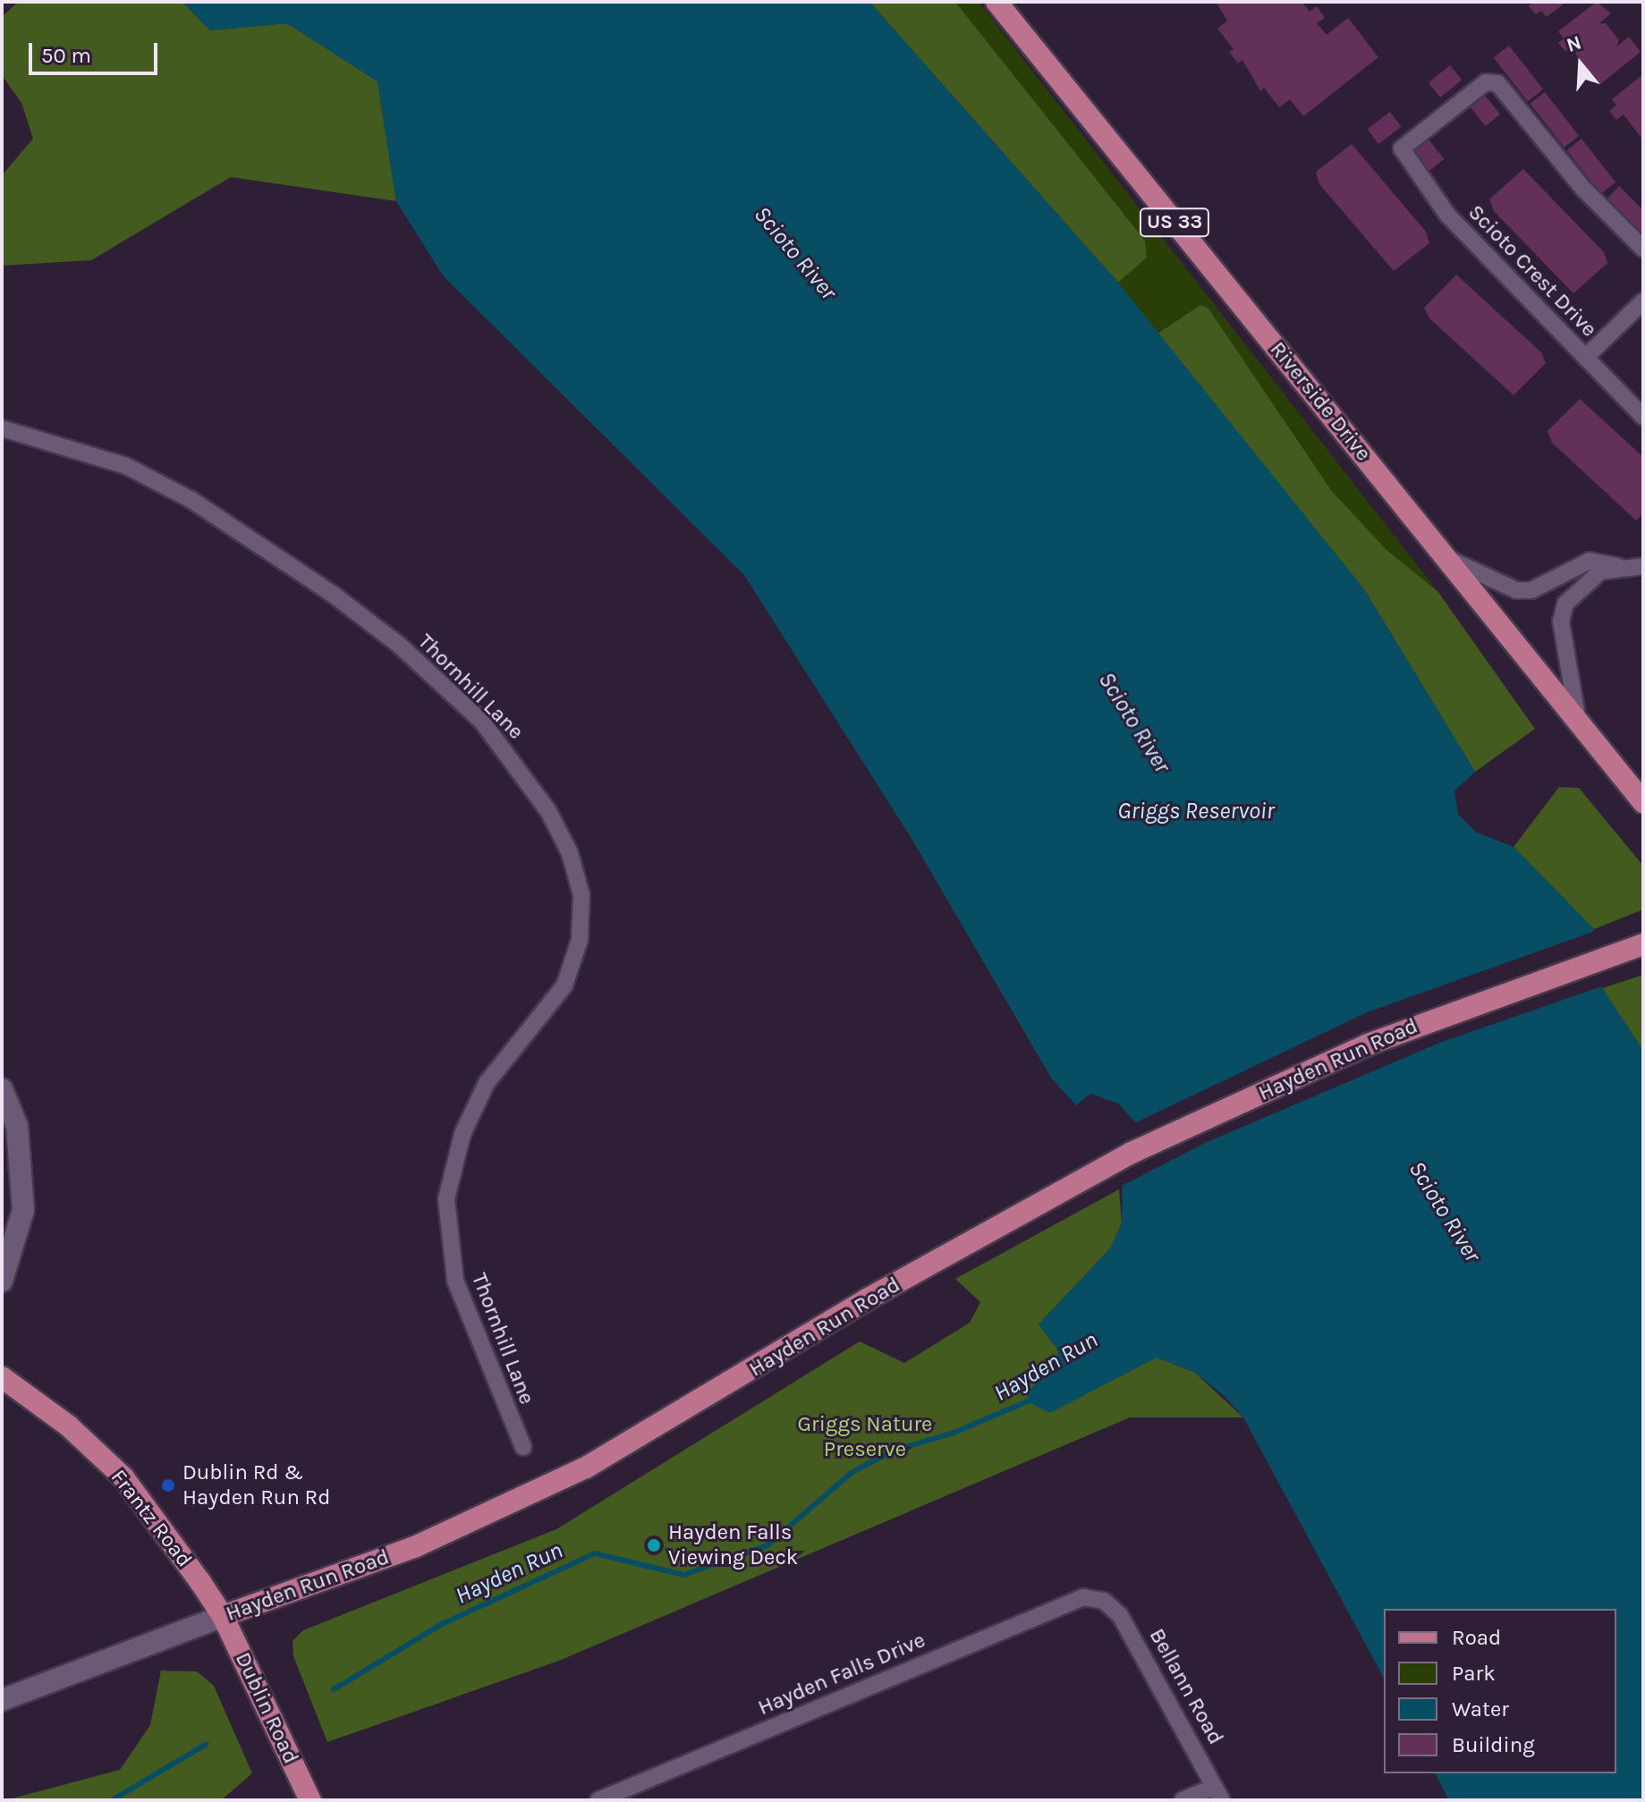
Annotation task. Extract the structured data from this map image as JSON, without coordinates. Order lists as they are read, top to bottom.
{
  "streets": {
    "main road": [
      "US 33",
      "Riverside Drive",
      "Hayden Run Road",
      "Frantz Road",
      "Dublin Road"
    ],
    "street": [
      "Scioto Crest Drive",
      "Thornhill Lane",
      "Hayden Falls Drive",
      "Bellann Road"
    ]
  },
  "crossings": [
    ["Hayden Run Road", "Frantz Road"],
    ["Hayden Run Road", "Dublin Road"],
    ["Frantz Road", "Dublin Road"],
    ["Hayden Falls Drive", "Bellann Road"]
  ],
  "water": ["Scioto River", "Griggs Reservoir", "Hayden Run"],
  "parks": ["Griggs Nature Preserve"],
  "places": ["Dublin Rd & Hayden Run Rd", "Hayden Falls Viewing Deck"],
  "legend": [
    "Road",
    "Park",
    "Water",
    "Building"
  ],
  "scale_bar": "50 m",
  "north": "top"
}
